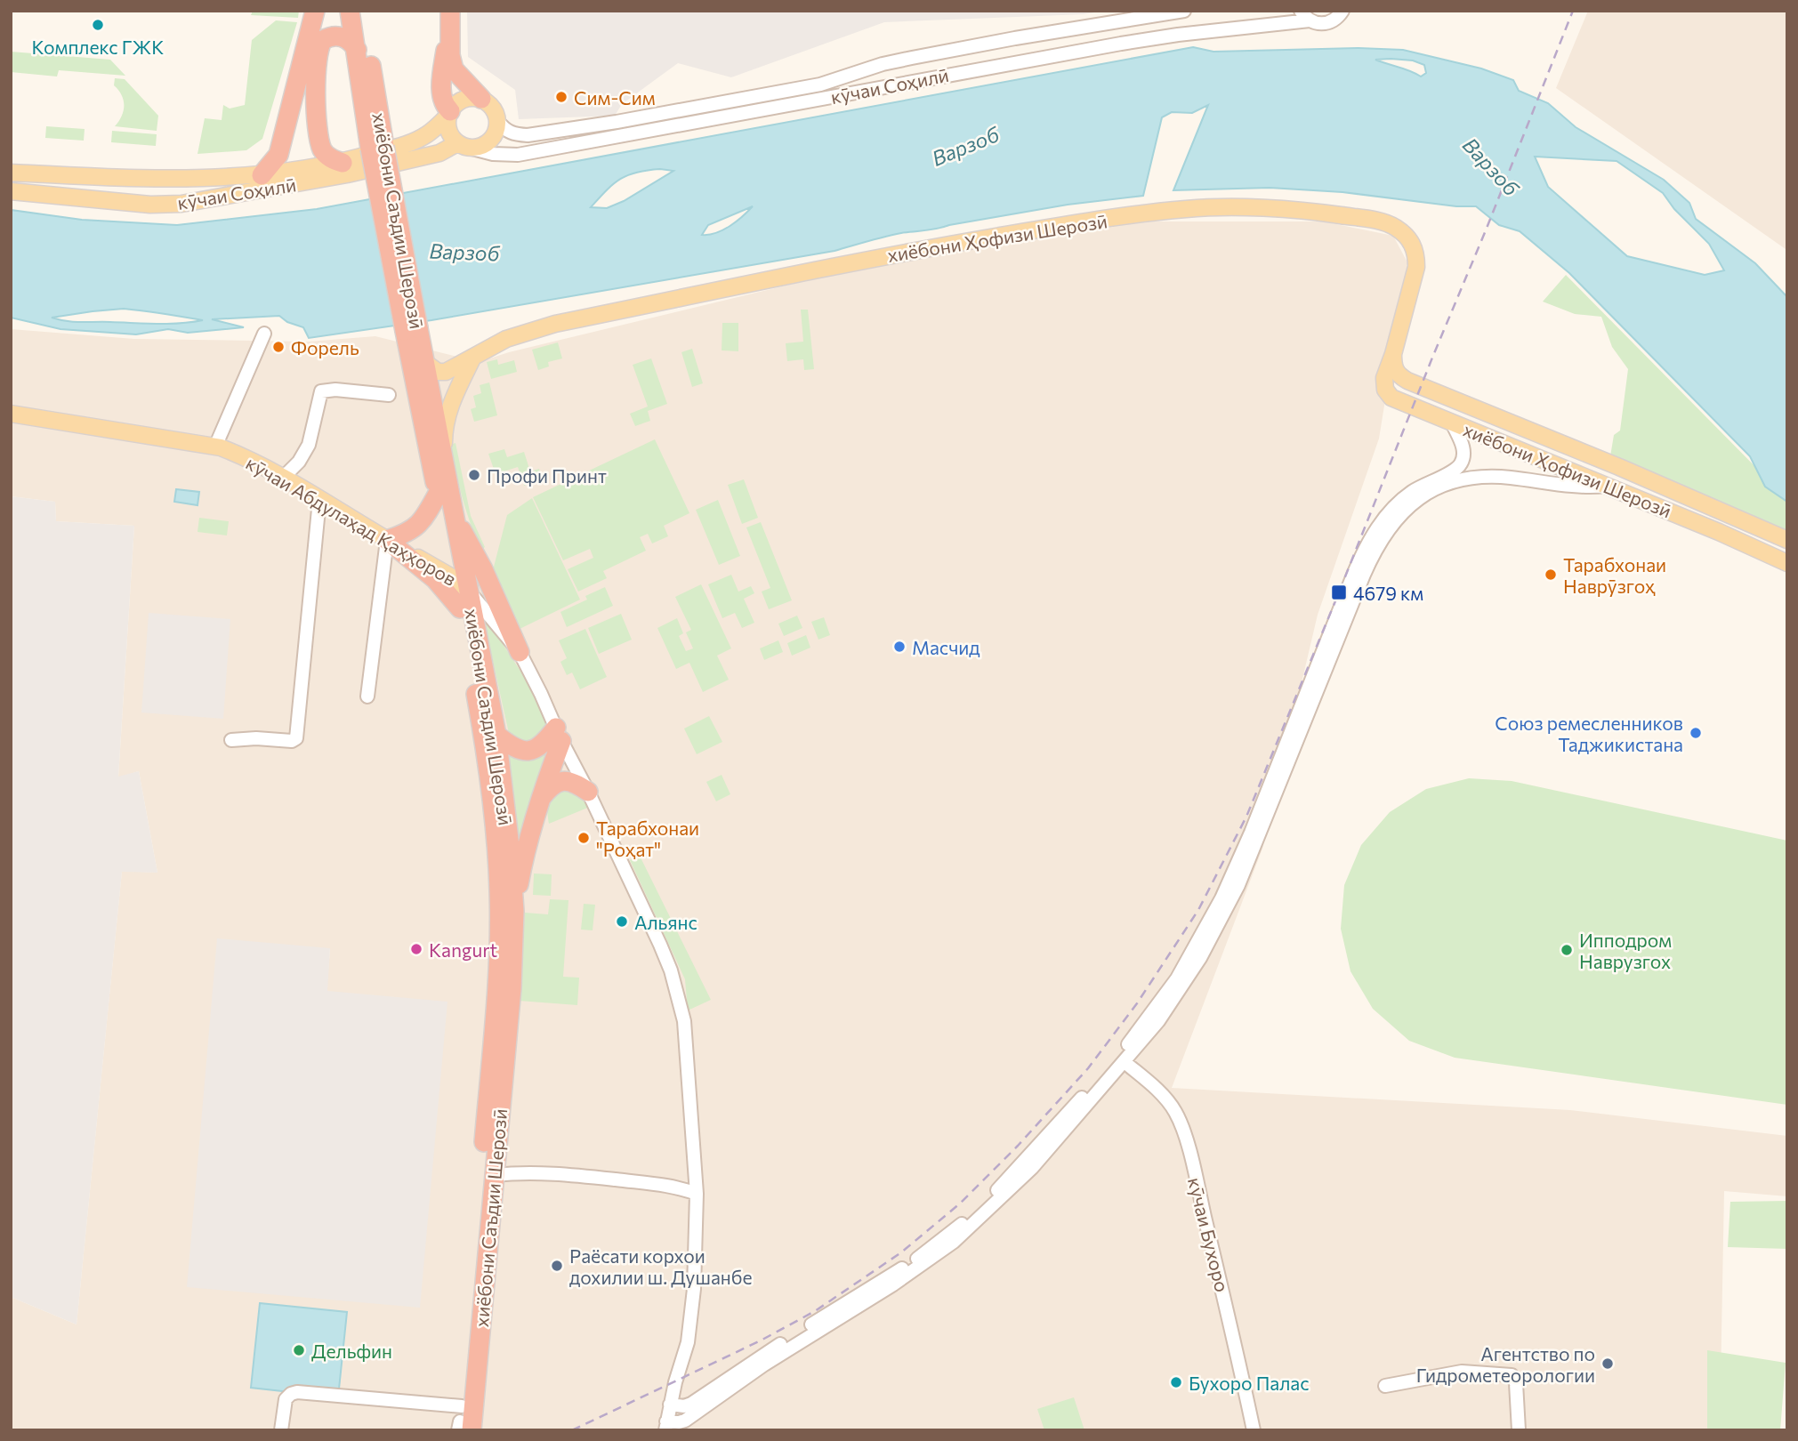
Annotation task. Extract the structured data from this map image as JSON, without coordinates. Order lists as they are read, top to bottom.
{
  "streets": {
    "highway": ["хиёбони Саъдии Шерозӣ"],
    "main road": ["кӯчаи Соҳилӣ", "хиёбони Ҳофизи Шерозӣ", "кӯчаи Абдулаҳад Қаҳҳоров"],
    "street": ["кӯчаи Бухоро"]
  },
  "crossings": [
    ["хиёбони Саъдии Шерозӣ", "хиёбони Ҳофизи Шерозӣ"],
    ["хиёбони Саъдии Шерозӣ", "кӯчаи Абдулаҳад Қаҳҳоров"]
  ],
  "water": ["Варзоб"],
  "places": {
    "other": [
      "Комплекс ГЖК",
      "Сим-Сим",
      "Форель",
      "Профи Принт",
      "Тарабхонаи Наврӯзгоҳ",
      "Масчид",
      "Союз ремесленников Таджикистана",
      "Тарабхонаи \"Роҳат\"",
      "Альянс",
      "Kangurt",
      "Ипподром Наврузгох",
      "Раёсати корхои дохилии ш. Душанбе",
      "Дельфин",
      "Агентство по Гидрометеорологии",
      "Бухоро Палас"
    ],
    "transit": ["4679 км"]
  }
}
